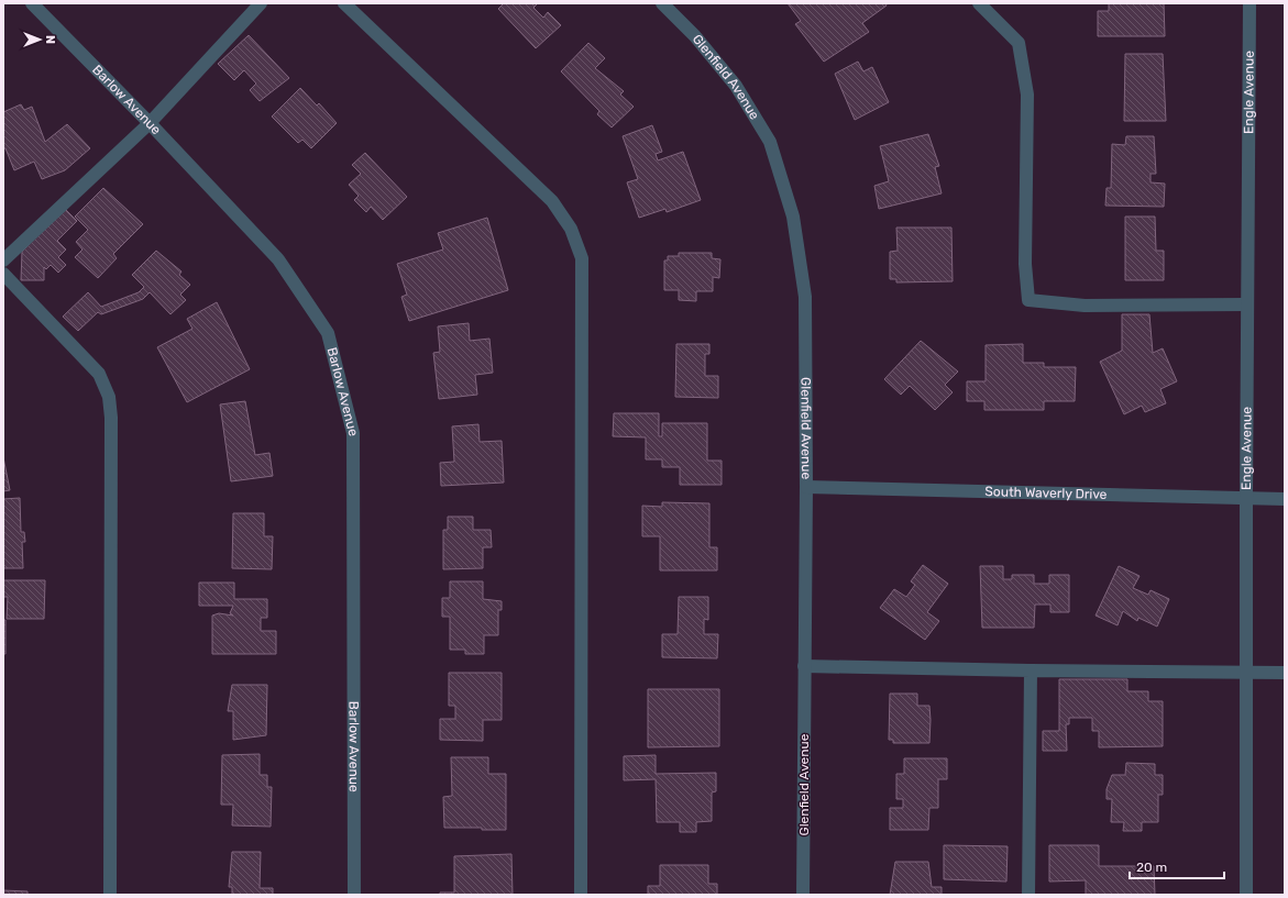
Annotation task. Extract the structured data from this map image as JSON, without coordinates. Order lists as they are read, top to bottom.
{
  "streets": {
    "street": [
      "Glenfield Avenue",
      "Engle Avenue",
      "Barlow Avenue",
      "South Waverly Drive"
    ]
  },
  "crossings": [
    ["Glenfield Avenue", "South Waverly Drive"],
    ["Engle Avenue", "South Waverly Drive"]
  ],
  "scale_bar": "20 m",
  "north": "right"
}
